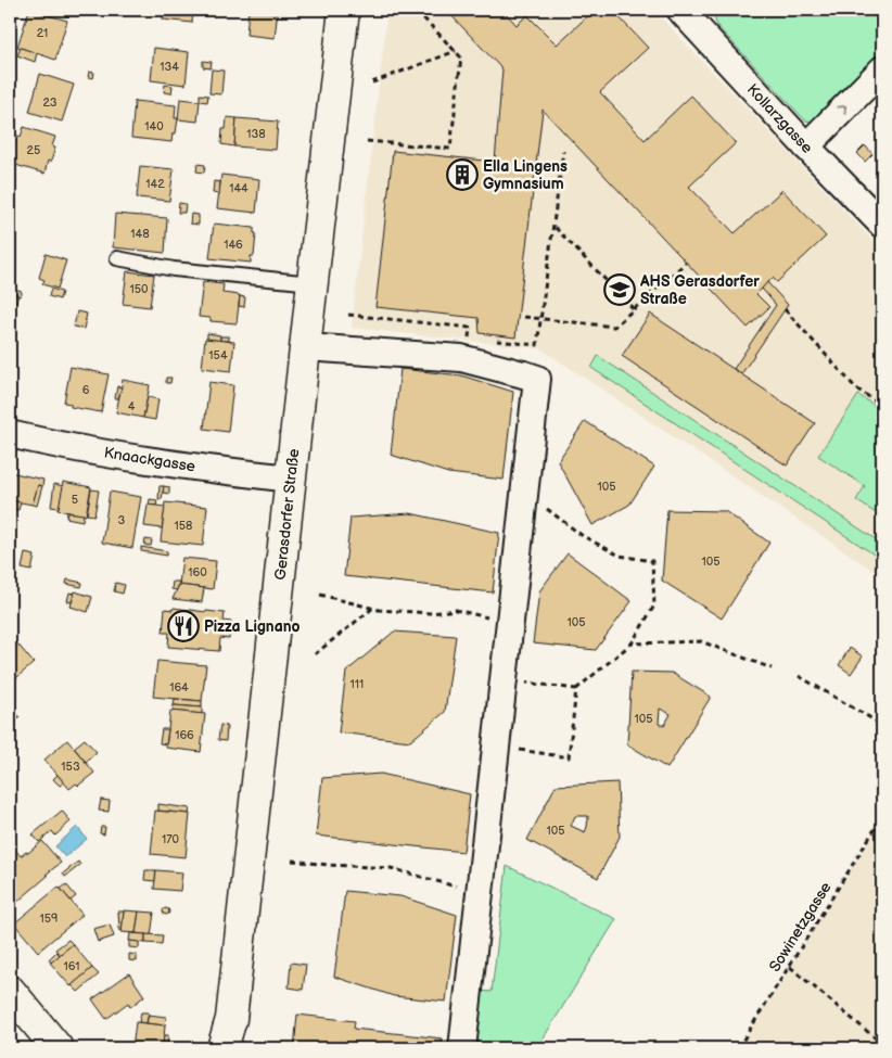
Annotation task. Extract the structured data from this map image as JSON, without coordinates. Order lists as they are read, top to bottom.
{
  "streets": {
    "main road": ["Gerasdorfer Straße"],
    "street": ["Kollarzgasse", "Knaackgasse"],
    "path": ["Sowinetzgasse"]
  },
  "crossings": [
    ["Knaackgasse", "Gerasdorfer Straße"]
  ],
  "places": {
    "building": ["Ella Lingens Gymnasium"],
    "school or university": ["AHS Gerasdorfer Straße"],
    "restaurant": ["Pizza Lignano"]
  },
  "house_numbers": [
    "21",
    "134",
    "23",
    "140",
    "138",
    "25",
    "142",
    "144",
    "148",
    "146",
    "150",
    "154",
    "6",
    "4",
    "105",
    "5",
    "3",
    "158",
    "105",
    "160",
    "105",
    "111",
    "164",
    "105",
    "166",
    "153",
    "105",
    "170",
    "159",
    "161"
  ]
}
